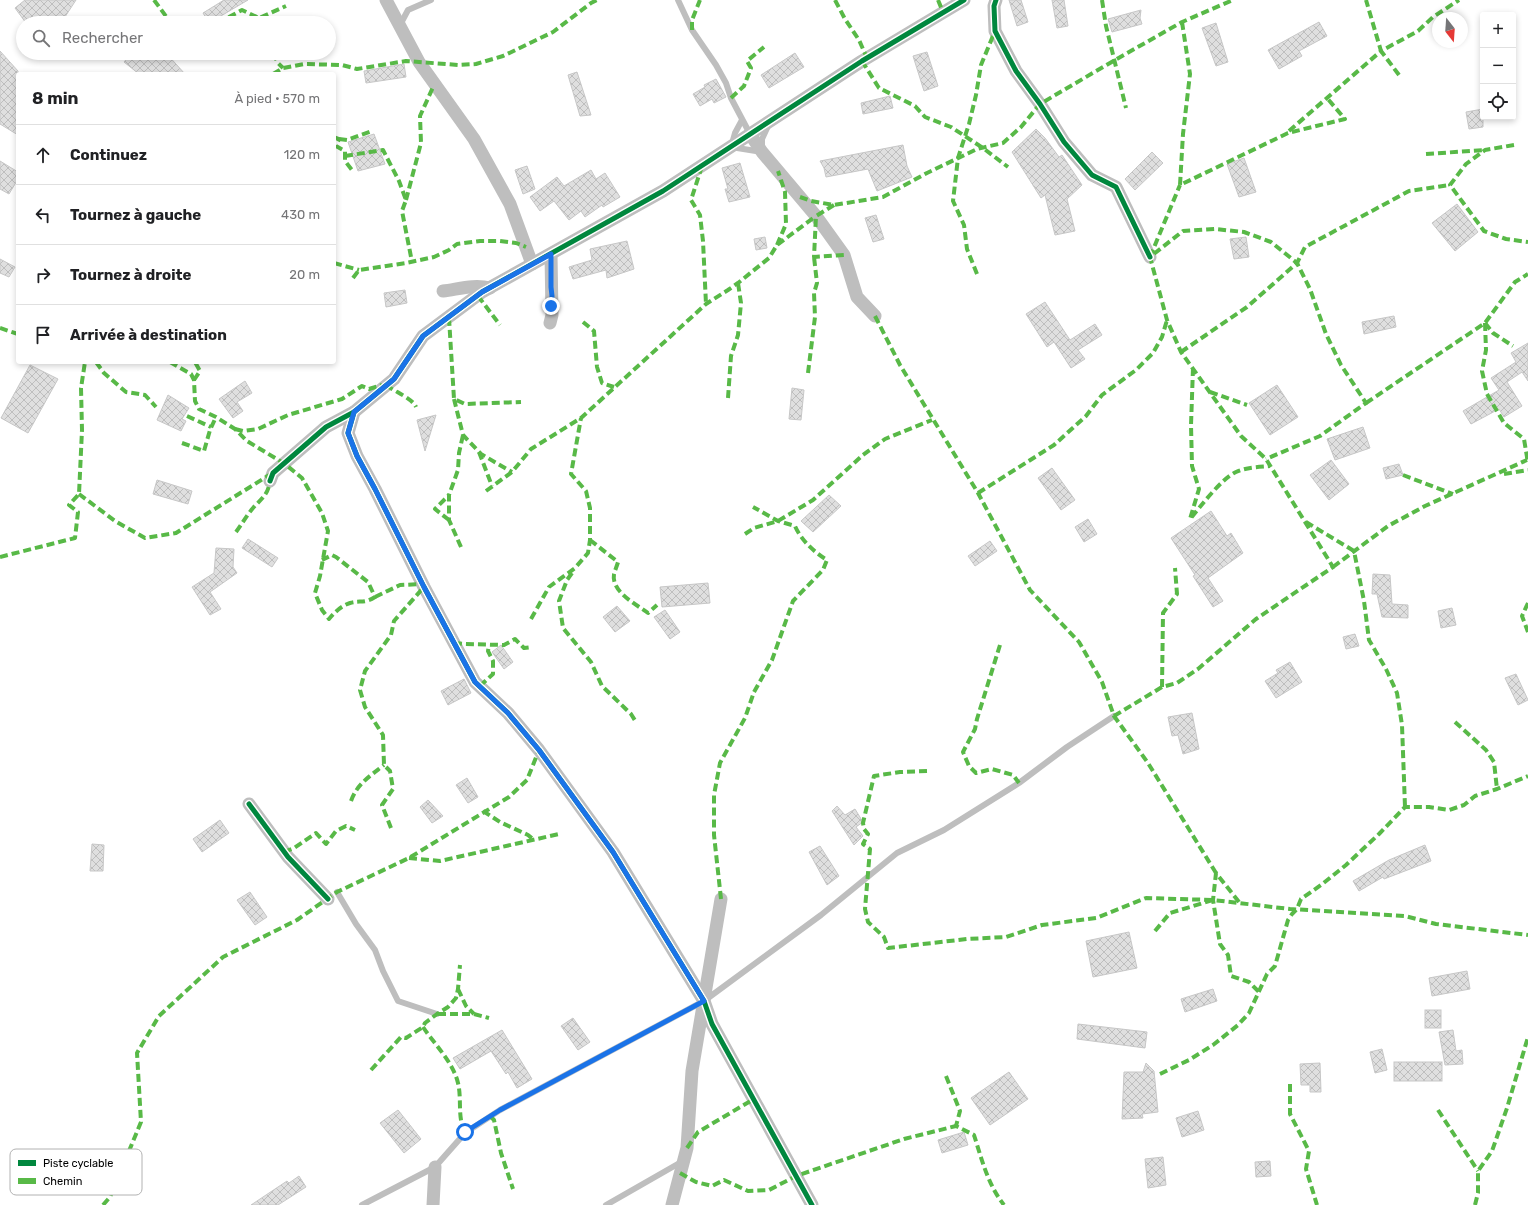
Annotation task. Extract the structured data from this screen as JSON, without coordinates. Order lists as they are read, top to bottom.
{
  "legend": ["Piste cyclable", "Chemin"],
  "north": "bottom",
  "page": {
    "map_buttons": ["+", "−"],
    "search": "Rechercher",
    "heading": ["8 min", "À pied · 570 m"],
    "list": [
      ["Continuez", "120 m"],
      ["Tournez à gauche", "430 m"],
      ["Tournez à droite", "20 m"],
      "Arrivée à destination"
    ]
  }
}
